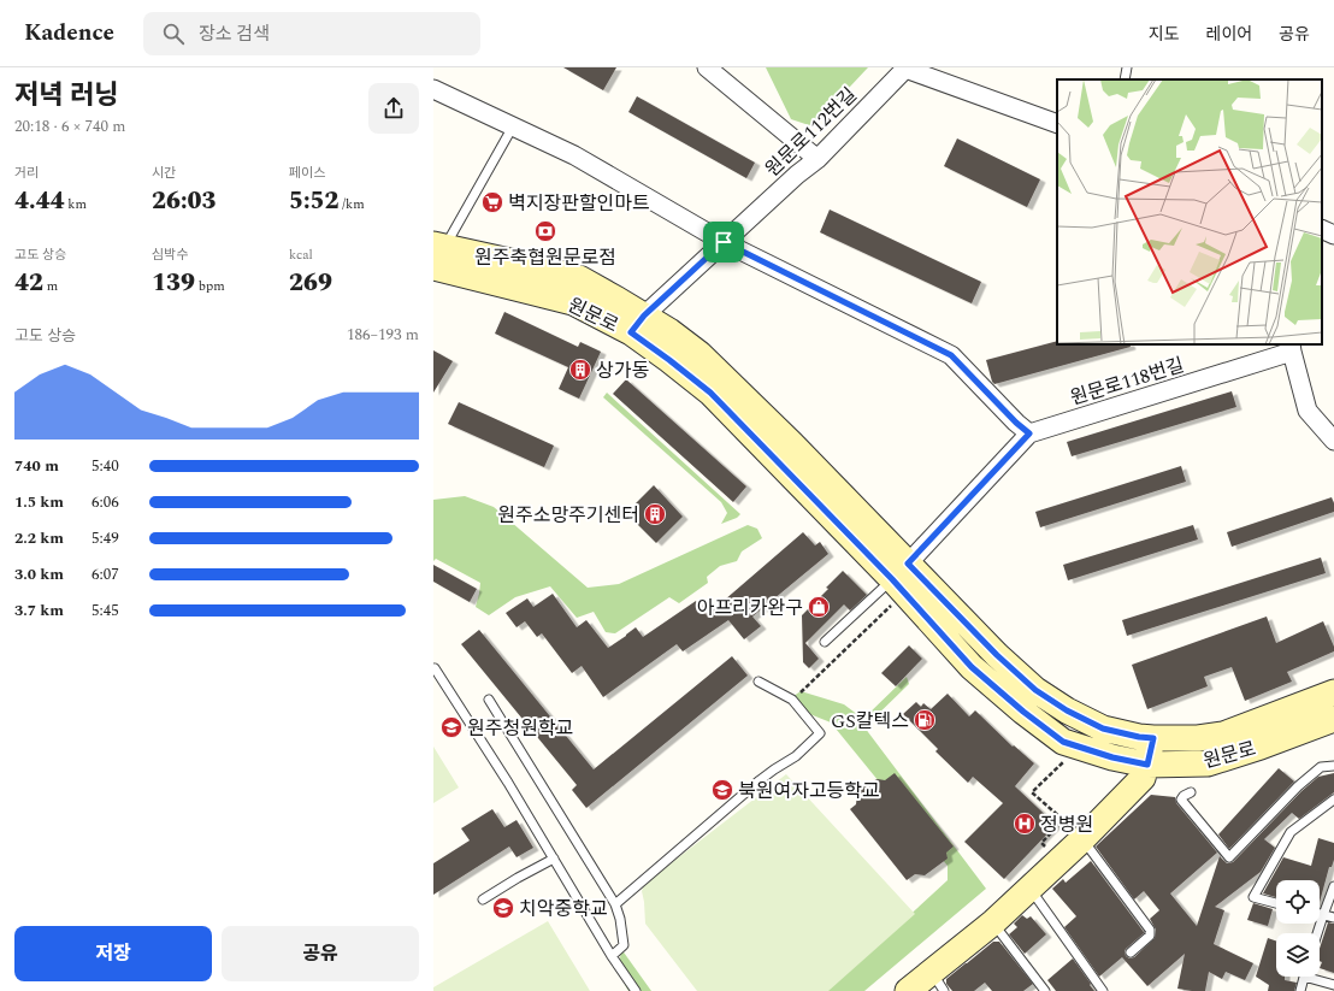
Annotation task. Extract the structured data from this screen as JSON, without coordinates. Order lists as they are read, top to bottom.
{
  "streets": {
    "main road": ["원문로"],
    "street": ["원문로112번길", "원문로118번길"]
  },
  "crossings": [
    ["원문로112번길", "원문로"]
  ],
  "places": {
    "supermarket": ["벽지장판할인마트"],
    "bank": ["원주축협원문로점"],
    "building": ["상가동", "원주소망주기센터"],
    "shop": ["아프리카완구"],
    "fuel station": ["GS칼텍스"],
    "school or university": ["원주청원학교", "북원여자고등학교", "치악중학교"],
    "hospital": ["정병원"]
  },
  "page": {
    "header": "Kadence",
    "search": "장소 검색",
    "nav": ["지도", "레이어", "공유"],
    "heading": ["저녁 러닝", "20:18 · 6 × 740 m"],
    "stats": [
      ["거리", "4.44 km"],
      ["시간", "26:03"],
      ["페이스", "5:52 /km"],
      ["고도 상승", "42 m"],
      ["심박수", "139 bpm"],
      ["kcal", "269"]
    ],
    "chart": ["고도 상승", "186–193 m"],
    "list": [
      {
        "name": "740 m",
        "note": "5:40"
      },
      {
        "name": "1.5 km",
        "note": "6:06"
      },
      {
        "name": "2.2 km",
        "note": "5:49"
      },
      {
        "name": "3.0 km",
        "note": "6:07"
      },
      {
        "name": "3.7 km",
        "note": "5:45"
      }
    ],
    "buttons": ["저장", "공유"]
  }
}
